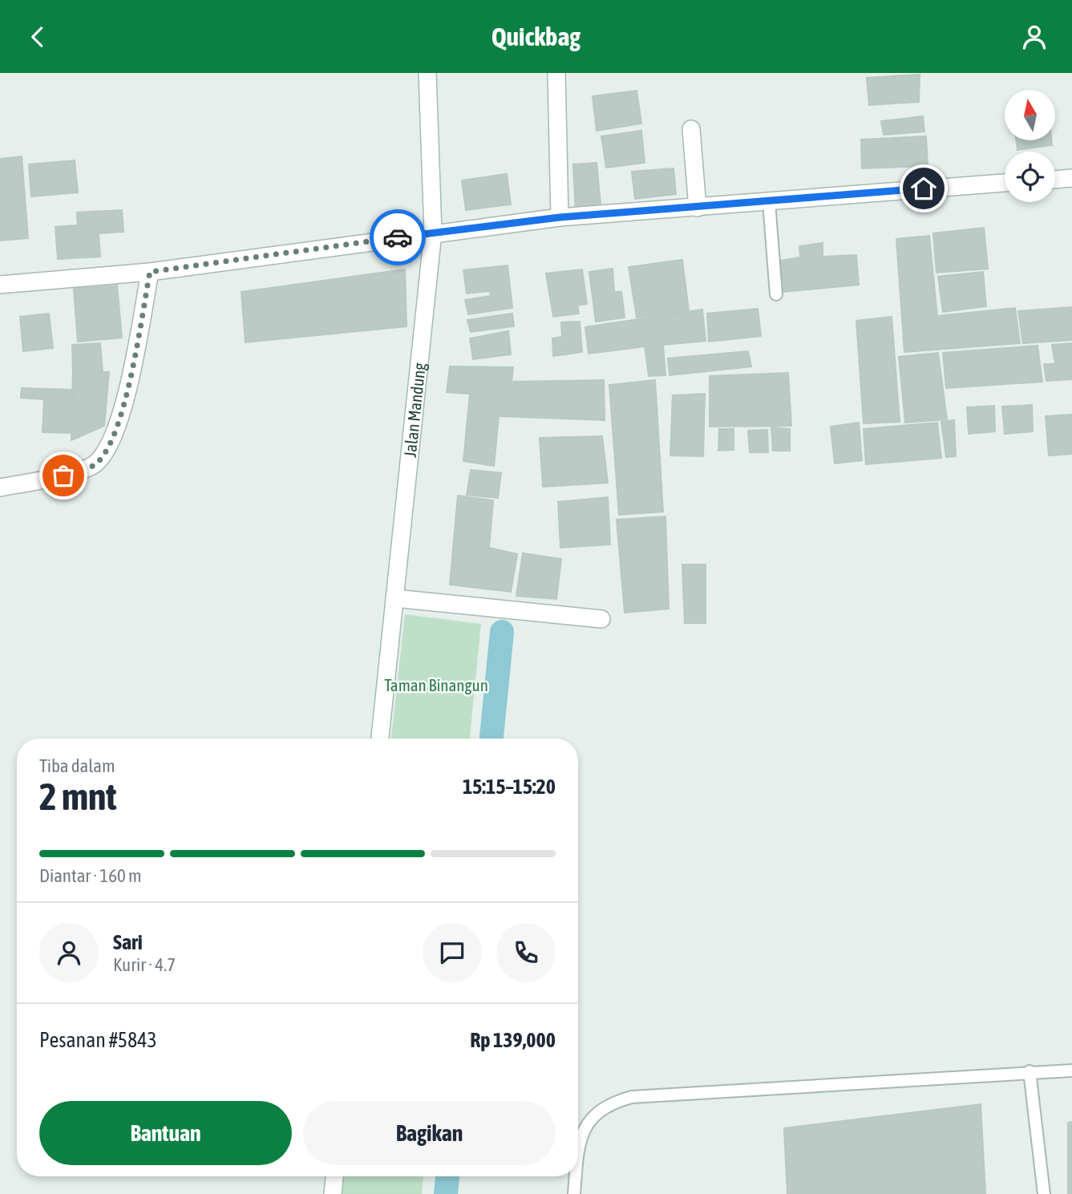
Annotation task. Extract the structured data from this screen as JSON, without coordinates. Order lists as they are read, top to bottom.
{
  "streets": {
    "street": ["Jalan Mandung"]
  },
  "parks": ["Taman Binangun"],
  "north": "top",
  "page": {
    "header": "Quickbag",
    "heading": ["2 mnt", "Tiba dalam", "15:15–15:20"],
    "panel": [
      "Sari",
      "Kurir · 4.7",
      "Pesanan #5843",
      "Rp 139,000"
    ],
    "bar": "Diantar · 160 m",
    "buttons": ["Bantuan", "Bagikan"]
  }
}
